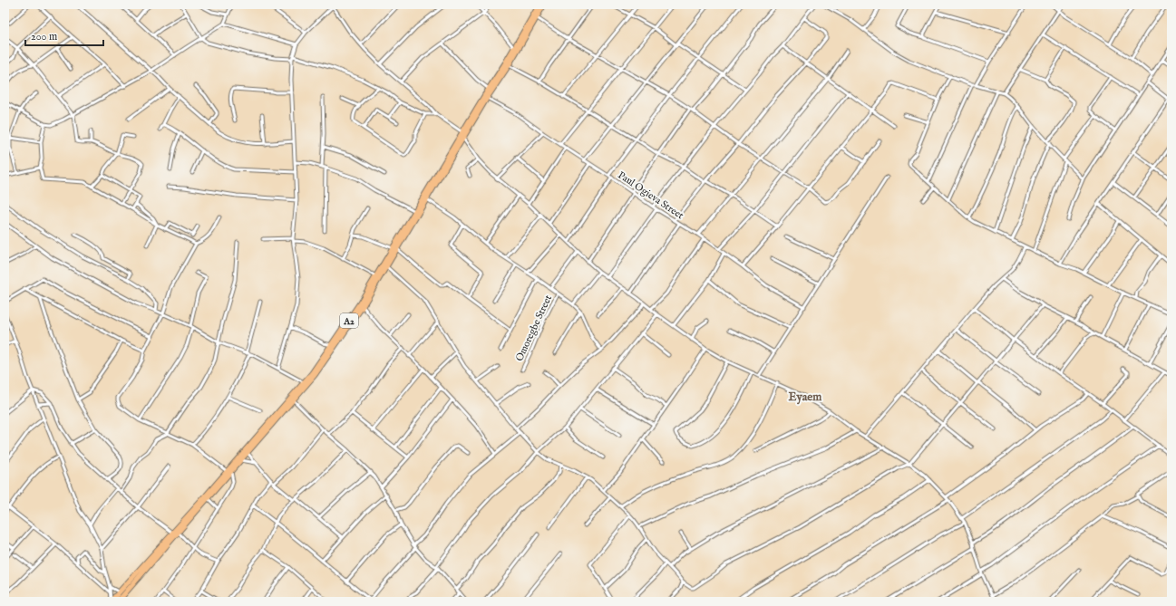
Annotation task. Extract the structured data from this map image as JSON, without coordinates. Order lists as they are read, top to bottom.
{
  "streets": {
    "highway": ["A2"],
    "street": ["Paul Ogieva Street", "Omoregbe Street"]
  },
  "crossings": [
    ["Paul Ogieva Street", "A2"]
  ],
  "districts": ["Eyaem"],
  "scale_bar": "200 m"
}
